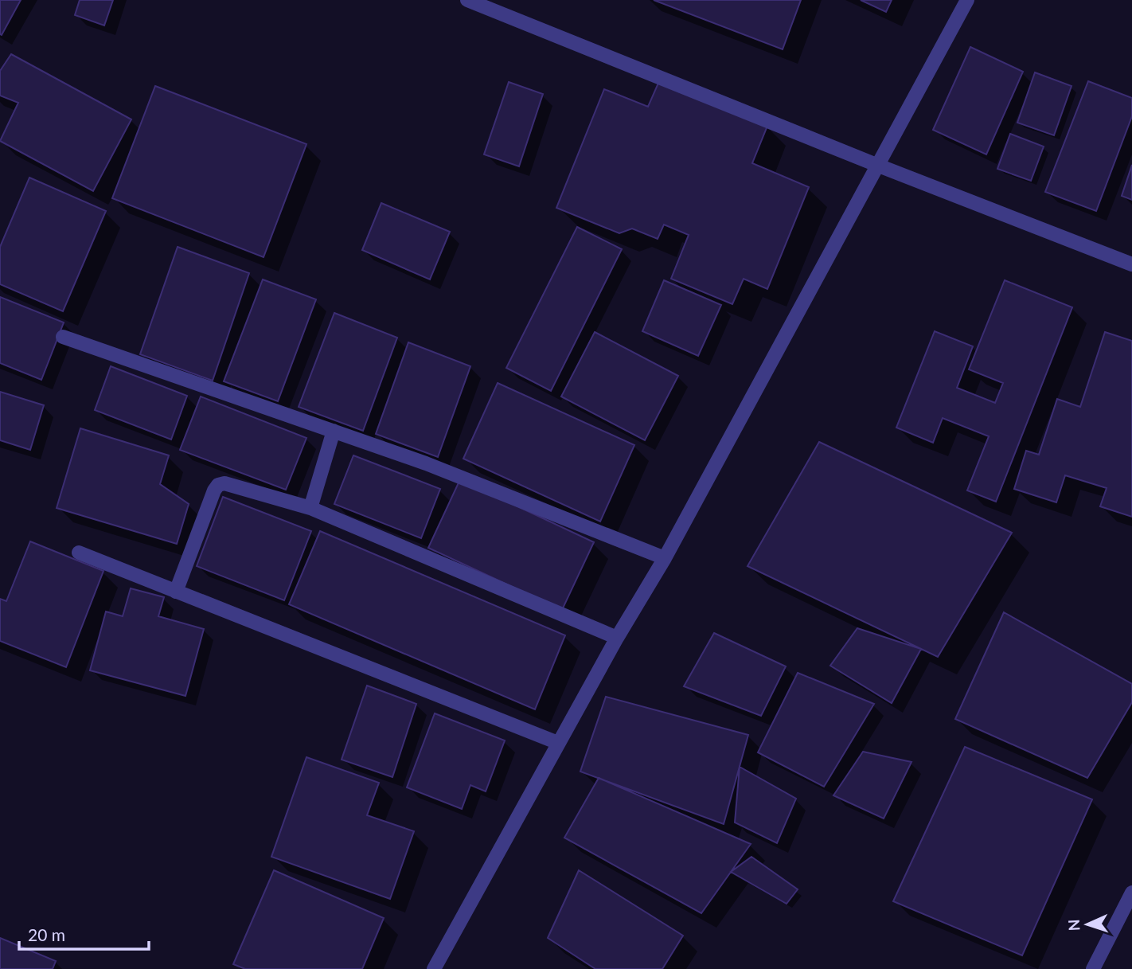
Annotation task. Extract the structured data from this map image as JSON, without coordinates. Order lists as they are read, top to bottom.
{
  "scale_bar": "20 m",
  "north": "left"
}
